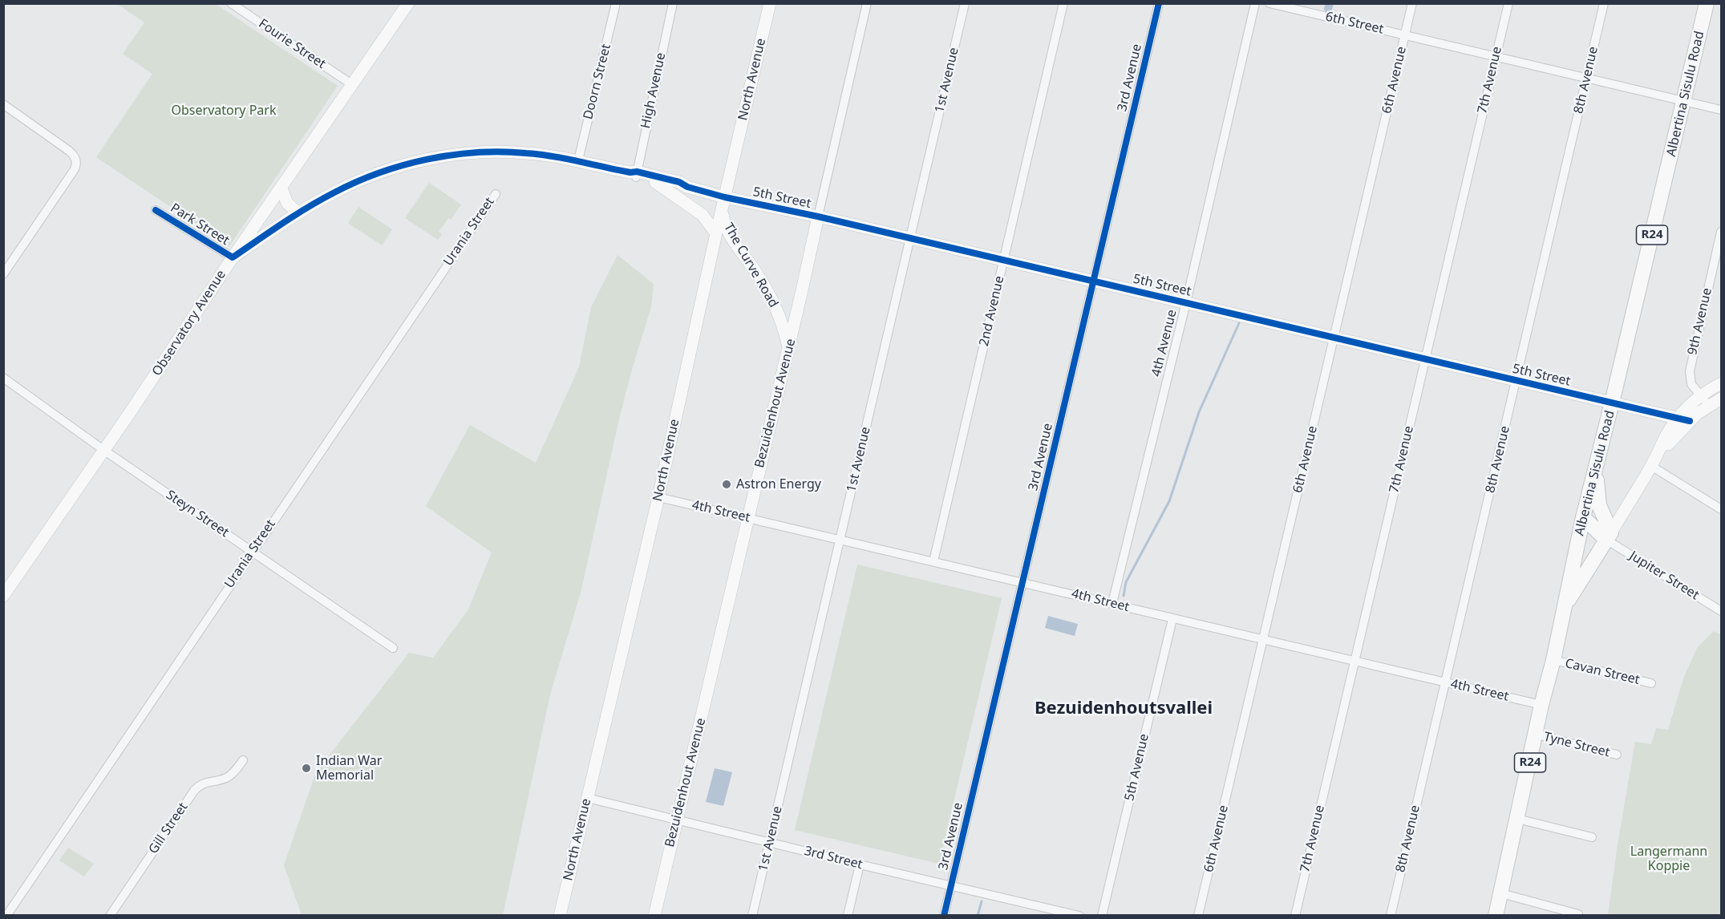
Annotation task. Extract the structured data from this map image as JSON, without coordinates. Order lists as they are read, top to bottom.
{
  "streets": {
    "main road": ["Albertina Sisulu Road", "R24"],
    "street": [
      "6th Street",
      "Fourie Street",
      "3rd Avenue",
      "North Avenue",
      "1st Avenue",
      "6th Avenue",
      "7th Avenue",
      "8th Avenue",
      "Doorn Street",
      "High Avenue",
      "5th Street",
      "Park Street",
      "Urania Street",
      "The Curve Road",
      "2nd Avenue",
      "9th Avenue",
      "Observatory Avenue",
      "4th Avenue",
      "Bezuidenhout Avenue",
      "4th Street",
      "Steyn Street",
      "Jupiter Street",
      "Cavan Street",
      "Tyne Street",
      "5th Avenue",
      "Gill Street",
      "3rd Street"
    ]
  },
  "crossings": [
    ["6th Street", "6th Avenue"],
    ["6th Street", "7th Avenue"],
    ["6th Street", "8th Avenue"],
    ["6th Street", "Albertina Sisulu Road"],
    ["Fourie Street", "Observatory Avenue"],
    ["3rd Avenue", "5th Street"],
    ["3rd Avenue", "4th Street"],
    ["3rd Avenue", "3rd Street"],
    ["North Avenue", "5th Street"],
    ["North Avenue", "The Curve Road"],
    ["North Avenue", "4th Street"],
    ["North Avenue", "3rd Street"],
    ["1st Avenue", "5th Street"],
    ["1st Avenue", "4th Street"],
    ["1st Avenue", "3rd Street"],
    ["6th Avenue", "5th Street"],
    ["6th Avenue", "4th Street"],
    ["7th Avenue", "5th Street"],
    ["7th Avenue", "4th Street"],
    ["8th Avenue", "5th Street"],
    ["8th Avenue", "4th Street"],
    ["High Avenue", "5th Street"],
    ["Albertina Sisulu Road", "5th Street"],
    ["Albertina Sisulu Road", "R24"],
    ["Albertina Sisulu Road", "4th Street"],
    ["Albertina Sisulu Road", "Cavan Street"],
    ["Albertina Sisulu Road", "Tyne Street"],
    ["5th Street", "2nd Avenue"],
    ["5th Street", "4th Avenue"],
    ["5th Street", "Bezuidenhout Avenue"],
    ["Park Street", "Observatory Avenue"],
    ["Urania Street", "Steyn Street"],
    ["R24", "Jupiter Street"],
    ["The Curve Road", "Bezuidenhout Avenue"],
    ["2nd Avenue", "4th Street"],
    ["Observatory Avenue", "Steyn Street"],
    ["4th Avenue", "4th Street"],
    ["Bezuidenhout Avenue", "4th Street"],
    ["Bezuidenhout Avenue", "3rd Street"],
    ["4th Street", "5th Avenue"]
  ],
  "districts": ["Bezuidenhoutsvallei"],
  "parks": ["Observatory Park", "Langermann Koppie"],
  "places": ["Astron Energy", "Indian War Memorial"]
}
